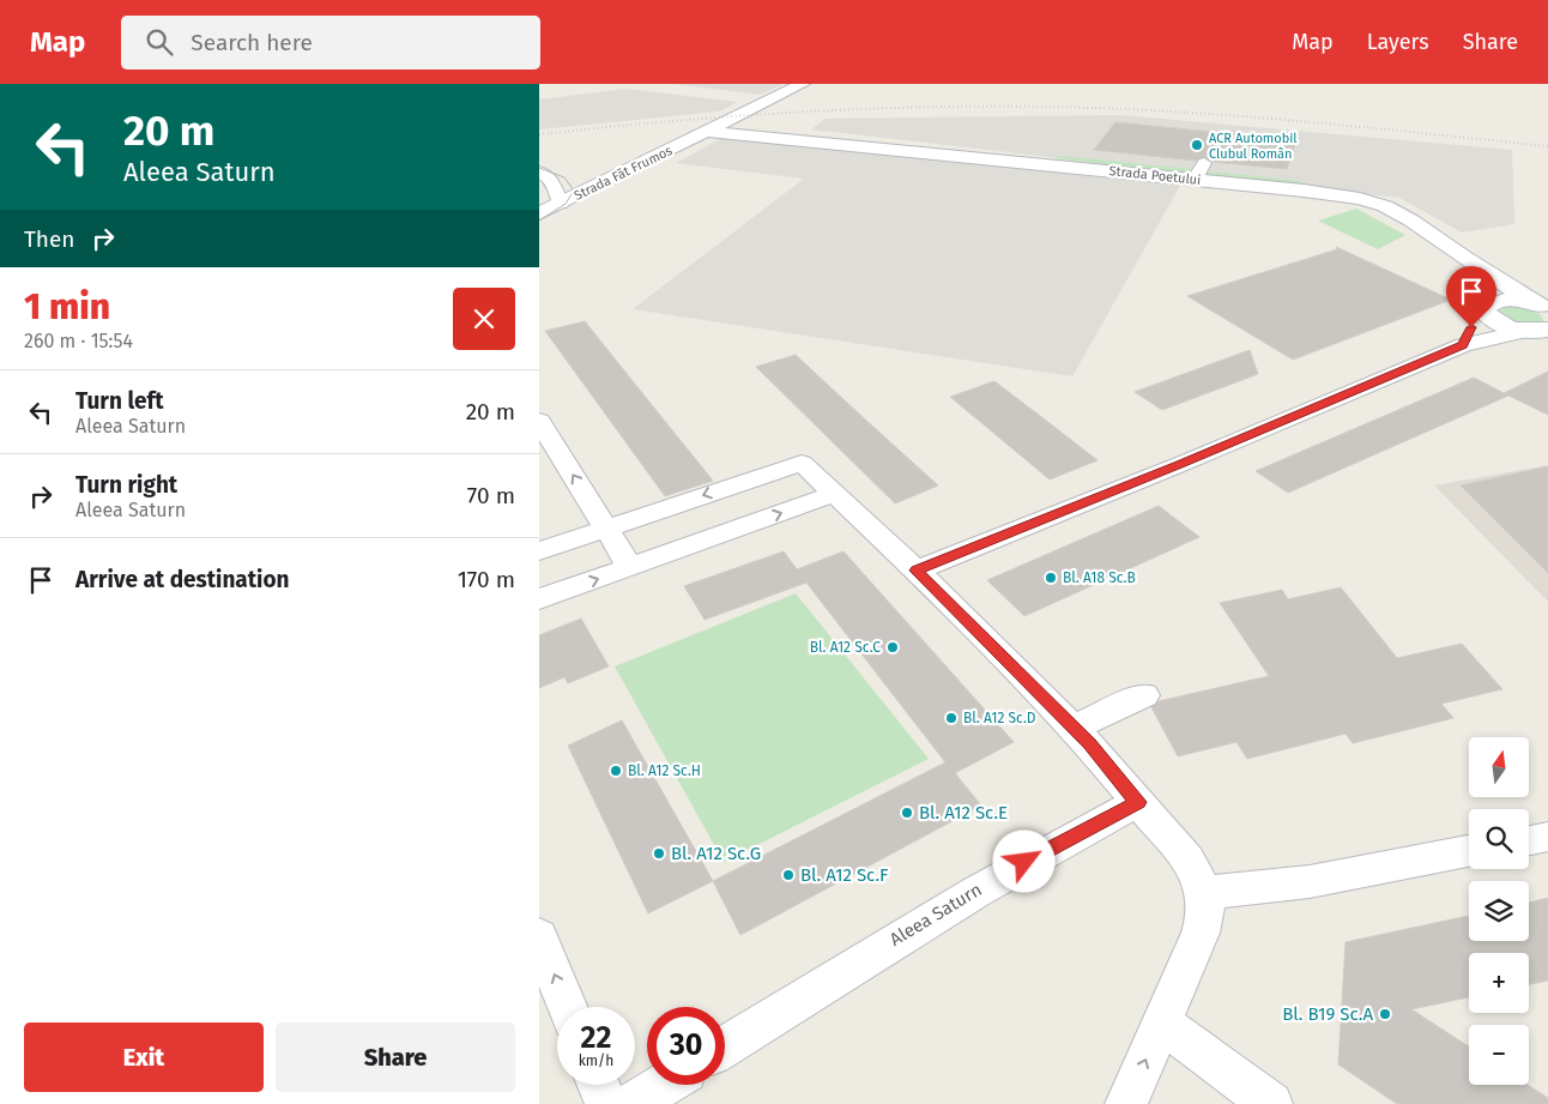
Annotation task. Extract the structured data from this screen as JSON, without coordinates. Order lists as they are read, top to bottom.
{
  "streets": {
    "street": ["Strada Făt Frumos", "Strada Poetului", "Aleea Saturn"]
  },
  "crossings": [
    ["Strada Făt Frumos", "Strada Poetului"]
  ],
  "places": [
    "ACR Automobil Clubul Român",
    "Bl. A18 Sc.B",
    "Bl. A12 Sc.C",
    "Bl. A12 Sc.D",
    "Bl. A12 Sc.H",
    "Bl. A12 Sc.E",
    "Bl. A12 Sc.G",
    "Bl. A12 Sc.F",
    "Bl. B19 Sc.A"
  ],
  "north": "top",
  "page": {
    "header": "Map",
    "search": "Search here",
    "nav": ["Map", "Layers", "Share"],
    "turn": ["20 m", "Aleea Saturn"],
    "then": "Then",
    "heading": ["1 min", "260 m · 15:54"],
    "list": [
      {
        "name": "Turn left",
        "note": "Aleea Saturn",
        "value": "20 m"
      },
      {
        "name": "Turn right",
        "note": "Aleea Saturn",
        "value": "70 m"
      },
      {
        "name": "Arrive at destination",
        "value": "170 m"
      }
    ],
    "map_buttons": ["+", "−"],
    "speed": "22 km/h",
    "limit": "30",
    "buttons": ["Exit", "Share"]
  }
}
